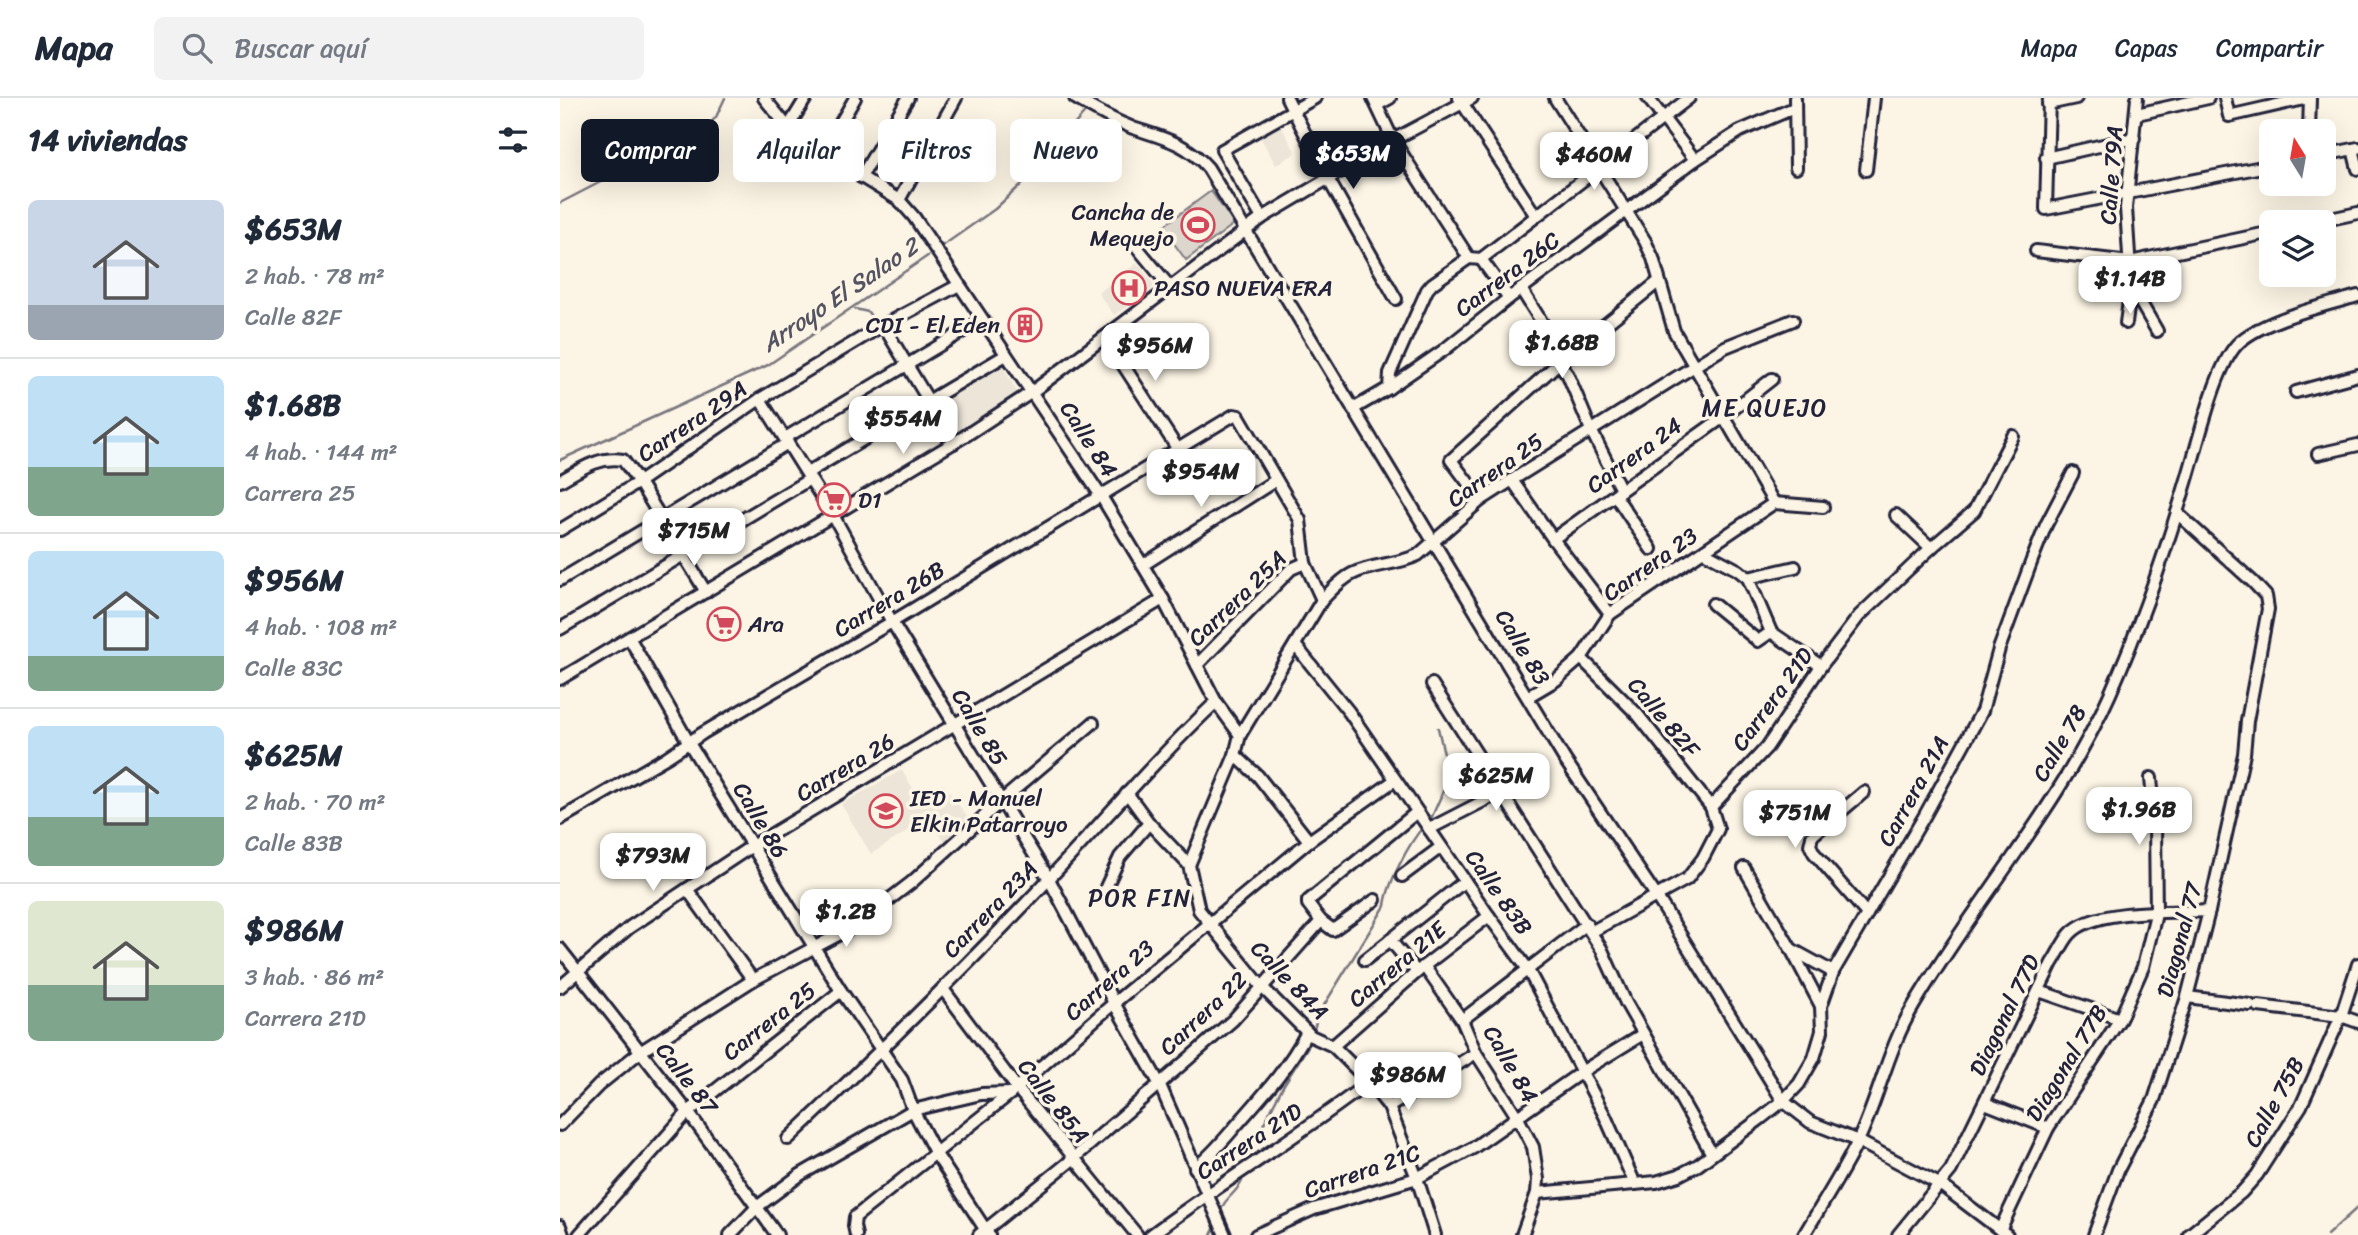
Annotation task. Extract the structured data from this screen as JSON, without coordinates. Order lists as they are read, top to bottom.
{
  "streets": {
    "street": [
      "Calle 79A",
      "Carrera 26C",
      "Carrera 29A",
      "Calle 84",
      "Carrera 24",
      "Carrera 25",
      "Carrera 23",
      "Carrera 25A",
      "Carrera 26B",
      "Calle 83",
      "Carrera 21D",
      "Calle 82F",
      "Calle 85",
      "Calle 78",
      "Carrera 26",
      "Carrera 21A",
      "Calle 86",
      "Calle 83B",
      "Carrera 23A",
      "Diagonal 77",
      "Carrera 21E",
      "Calle 84A",
      "Carrera 22",
      "Diagonal 77D",
      "Diagonal 77B",
      "Calle 87",
      "Calle 85A",
      "Calle 75B",
      "Carrera 21C"
    ]
  },
  "crossings": [
    ["Carrera 26C", "Calle 83"],
    ["Carrera 29A", "Calle 84"],
    ["Carrera 29A", "Calle 85"],
    ["Calle 84", "Carrera 25A"],
    ["Calle 84", "Carrera 26B"],
    ["Calle 84", "Carrera 26"],
    ["Calle 84", "Carrera 21A"],
    ["Calle 84", "Carrera 23A"],
    ["Calle 84", "Carrera 21E"],
    ["Calle 84", "Carrera 21C"],
    ["Carrera 25", "Calle 83"],
    ["Carrera 25", "Calle 86"],
    ["Carrera 25", "Calle 87"],
    ["Carrera 23", "Calle 83"],
    ["Carrera 23", "Calle 82F"],
    ["Carrera 23", "Calle 85"],
    ["Carrera 23", "Calle 86"],
    ["Carrera 23", "Calle 83B"],
    ["Carrera 23", "Calle 84A"],
    ["Carrera 23", "Calle 85A"],
    ["Carrera 26B", "Calle 85"],
    ["Carrera 26B", "Calle 86"],
    ["Calle 83", "Calle 78"],
    ["Calle 83", "Carrera 21A"],
    ["Calle 83", "Diagonal 77D"],
    ["Calle 83", "Diagonal 77B"],
    ["Carrera 21D", "Calle 82F"],
    ["Carrera 21D", "Calle 85"],
    ["Carrera 21D", "Calle 84A"],
    ["Calle 85", "Carrera 26"],
    ["Calle 85", "Carrera 23A"],
    ["Calle 85", "Carrera 22"],
    ["Calle 78", "Diagonal 77"],
    ["Carrera 26", "Calle 86"],
    ["Carrera 26", "Calle 87"],
    ["Carrera 21A", "Calle 83B"],
    ["Calle 86", "Carrera 23A"],
    ["Calle 86", "Carrera 22"],
    ["Calle 83B", "Carrera 21E"],
    ["Calle 83B", "Carrera 21C"],
    ["Carrera 23A", "Calle 85A"],
    ["Diagonal 77", "Diagonal 77D"],
    ["Carrera 21E", "Calle 84A"],
    ["Calle 84A", "Carrera 22"],
    ["Calle 84A", "Carrera 21C"],
    ["Carrera 22", "Calle 85A"],
    ["Diagonal 77D", "Diagonal 77B"]
  ],
  "districts": ["ME QUEJO", "POR FIN"],
  "water": ["Arroyo El Salao 2"],
  "places": {
    "sports": ["Cancha de Mequejo"],
    "hospital": ["PASO NUEVA ERA"],
    "building": ["CDI - El Eden"],
    "supermarket": ["D1", "Ara"],
    "school or university": ["IED - Manuel Elkin Patarroyo"]
  },
  "north": "top",
  "page": {
    "header": "Mapa",
    "search": "Buscar aquí",
    "nav": ["Mapa", "Capas", "Compartir"],
    "heading": "14 viviendas",
    "chip": [
      "Comprar",
      "Alquilar",
      "Filtros",
      "Nuevo"
    ],
    "price": [
      "$653M",
      "$460M",
      "$1.14B",
      "$1.68B",
      "$956M",
      "$554M",
      "$954M",
      "$715M",
      "$625M",
      "$1.96B",
      "$751M",
      "$793M",
      "$1.2B",
      "$986M"
    ],
    "list": [
      {
        "name": "$653M",
        "note": "2 hab. · 78 m² · Calle 82F"
      },
      {
        "name": "$1.68B",
        "note": "4 hab. · 144 m² · Carrera 25"
      },
      {
        "name": "$956M",
        "note": "4 hab. · 108 m² · Calle 83C"
      },
      {
        "name": "$625M",
        "note": "2 hab. · 70 m² · Calle 83B"
      },
      {
        "name": "$986M",
        "note": "3 hab. · 86 m² · Carrera 21D"
      }
    ]
  }
}
